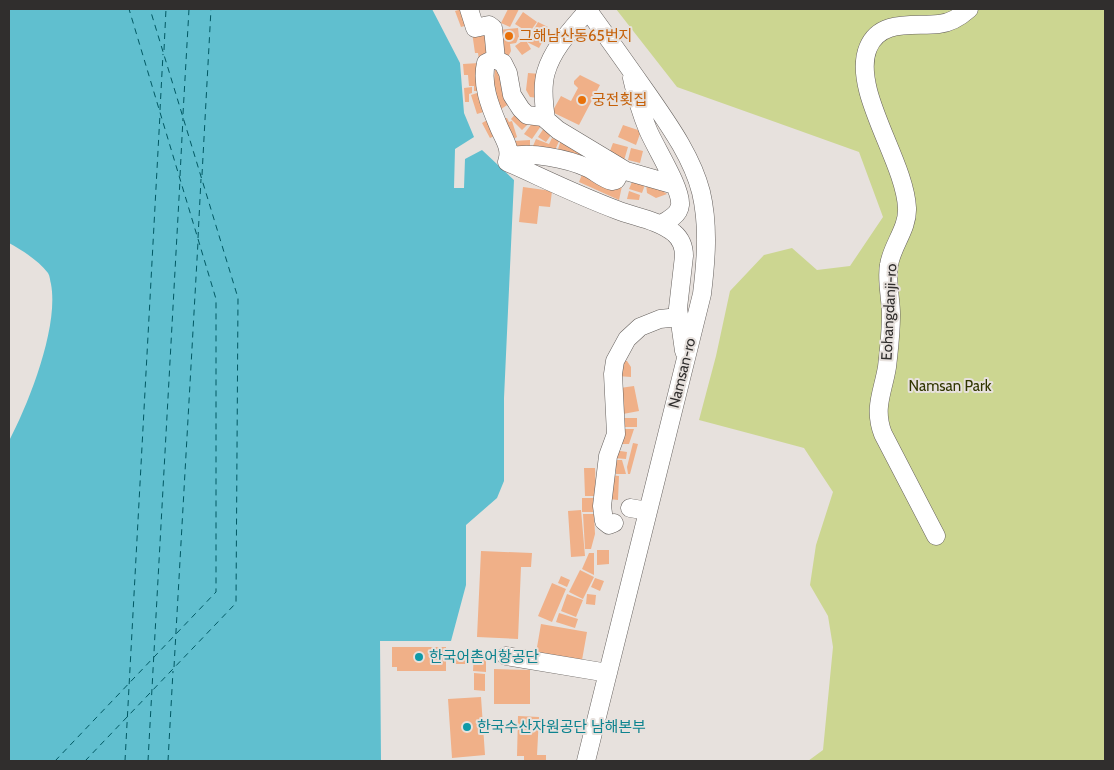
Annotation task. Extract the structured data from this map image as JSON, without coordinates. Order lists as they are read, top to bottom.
{
  "streets": {
    "street": ["Eohangdanji-ro", "Namsan-ro"]
  },
  "parks": ["Namsan Park"],
  "places": [
    "그해남산동65번지",
    "궁전횟집",
    "한국어촌어항공단",
    "한국수산자원공단 남해본부"
  ]
}
